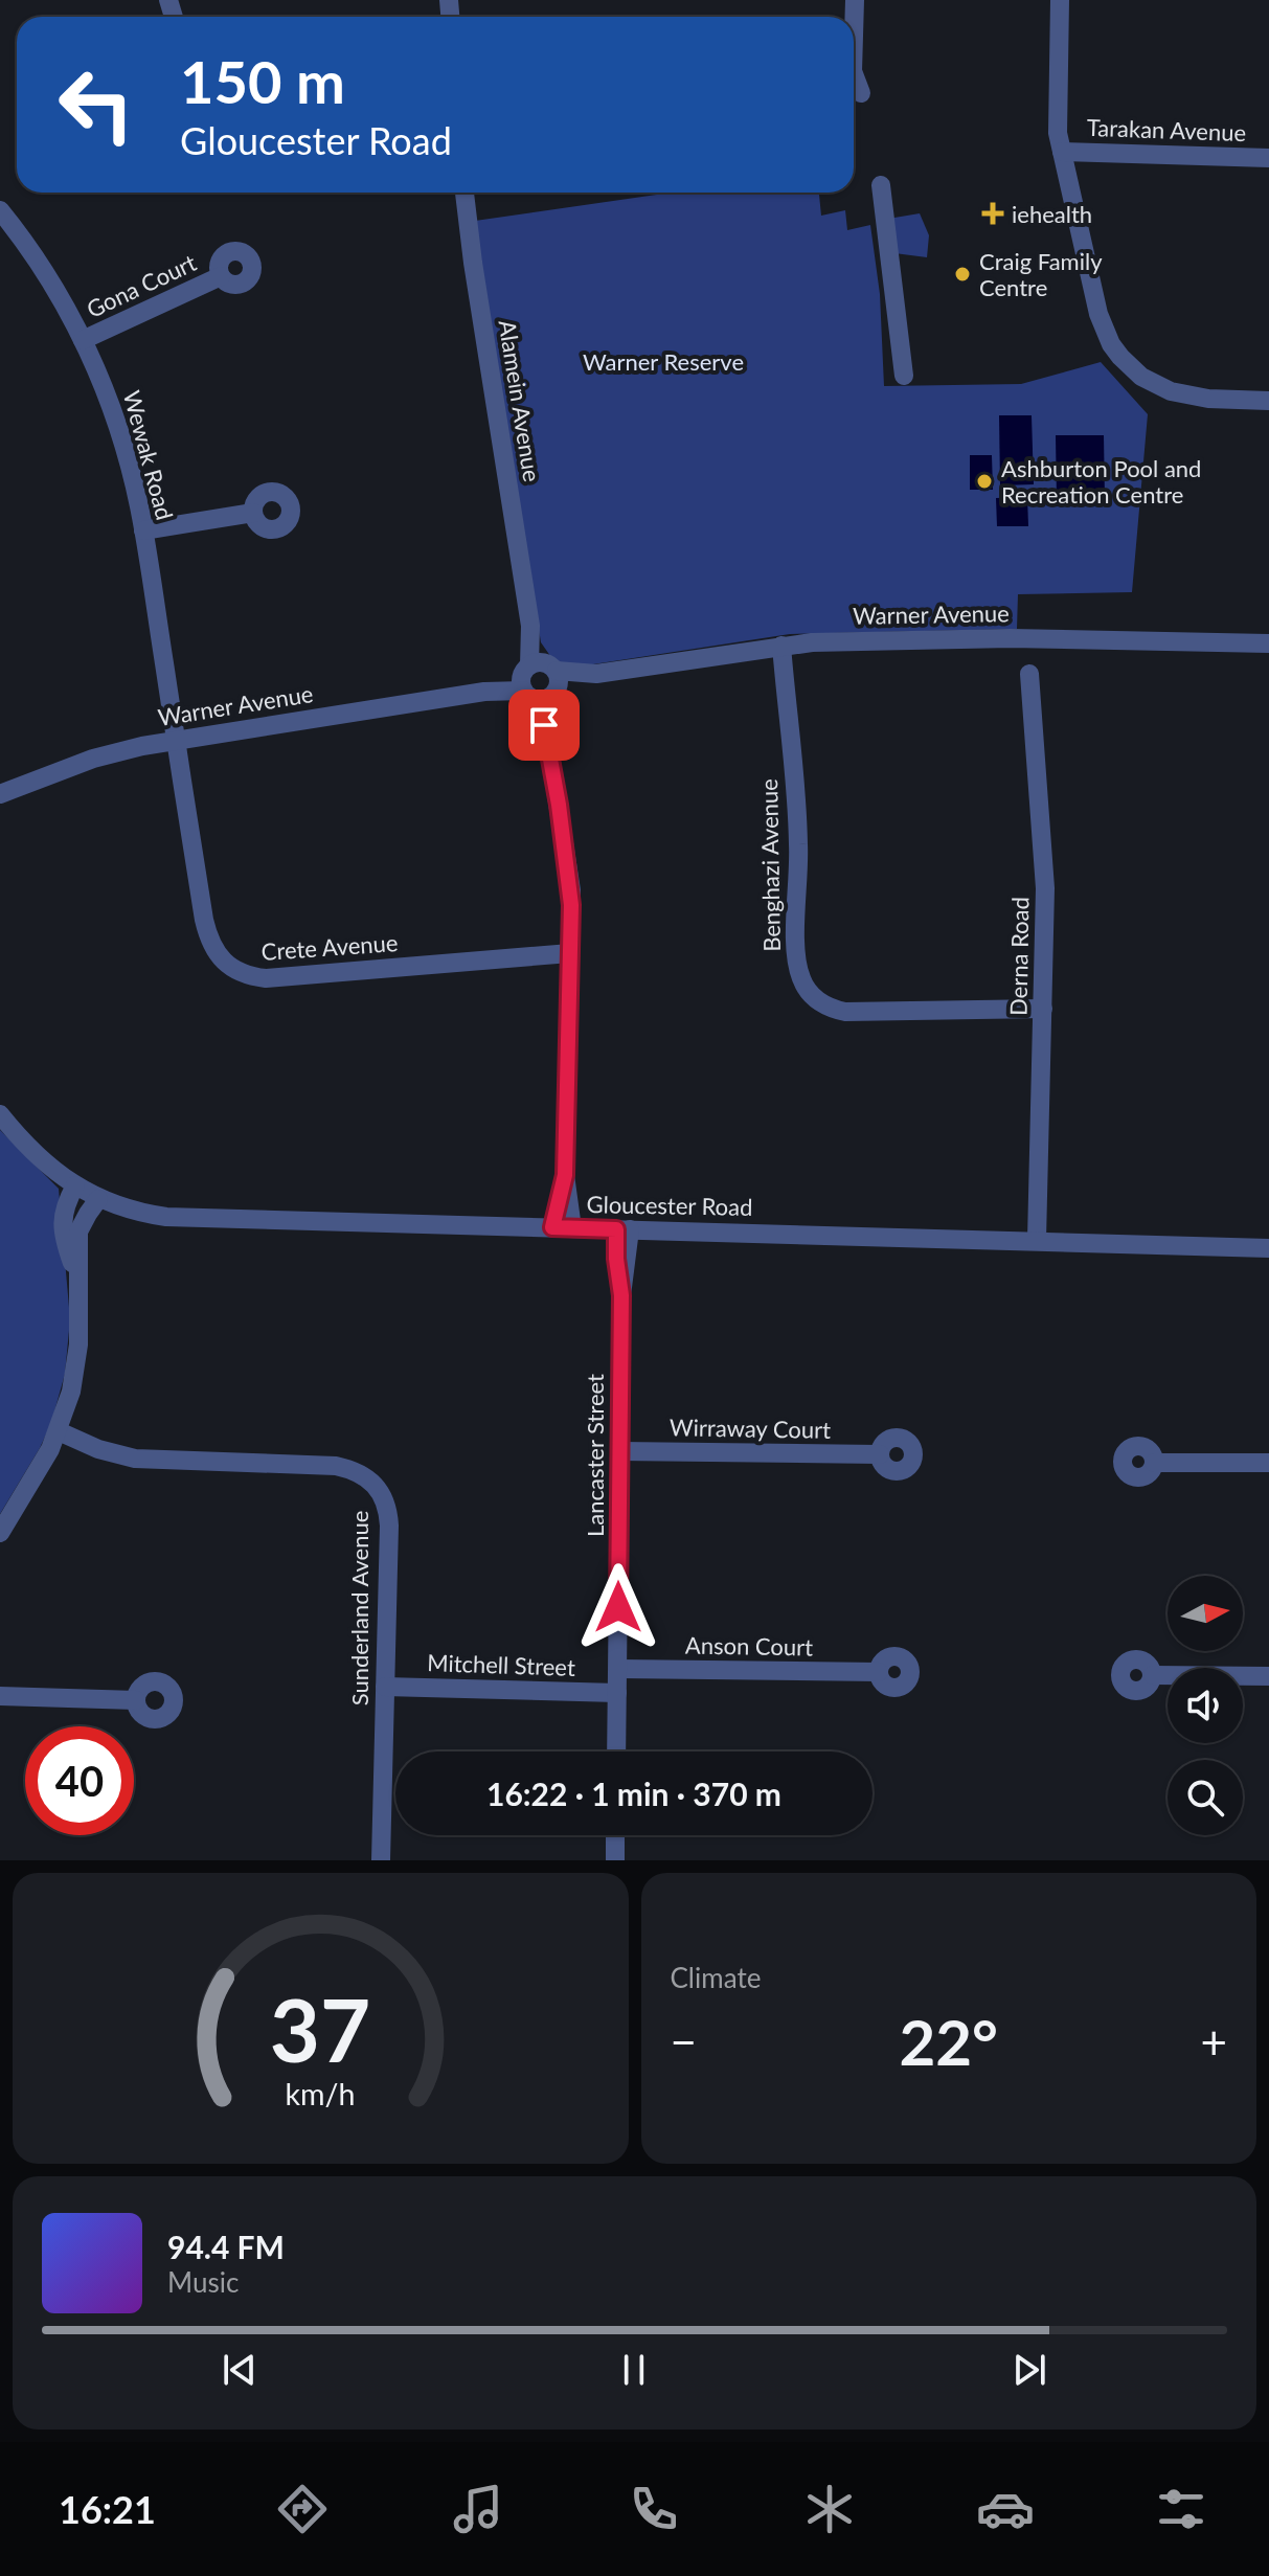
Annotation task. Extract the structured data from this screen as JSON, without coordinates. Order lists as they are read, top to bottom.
{
  "streets": {
    "street": [
      "Tarakan Avenue",
      "Gona Court",
      "Alamein Avenue",
      "Wewak Road",
      "Warner Avenue",
      "Benghazi Avenue",
      "Crete Avenue",
      "Derna Road",
      "Gloucester Road",
      "Wirraway Court",
      "Lancaster Street",
      "Sunderland Avenue",
      "Anson Court",
      "Mitchell Street"
    ]
  },
  "crossings": [
    ["Gona Court", "Wewak Road"],
    ["Alamein Avenue", "Warner Avenue"],
    ["Alamein Avenue", "Crete Avenue"],
    ["Alamein Avenue", "Gloucester Road"],
    ["Wewak Road", "Warner Avenue"],
    ["Wewak Road", "Crete Avenue"],
    ["Warner Avenue", "Benghazi Avenue"],
    ["Warner Avenue", "Crete Avenue"],
    ["Benghazi Avenue", "Derna Road"],
    ["Derna Road", "Gloucester Road"],
    ["Gloucester Road", "Lancaster Street"],
    ["Wirraway Court", "Lancaster Street"],
    ["Lancaster Street", "Anson Court"],
    ["Lancaster Street", "Mitchell Street"],
    ["Sunderland Avenue", "Mitchell Street"]
  ],
  "parks": ["Warner Reserve"],
  "places": {
    "health": ["iehealth"],
    "other": ["Craig Family Centre", "Ashburton Pool and Recreation Centre"]
  },
  "north": "right",
  "page": {
    "turn": ["150 m", "Gloucester Road"],
    "limit": "40",
    "trip": "16:22 · 1 min · 370 m",
    "tile": "Climate",
    "heat": ["−", "22°", "+"],
    "song": ["94.4 FM", "Music"],
    "tabs": "16:21",
    "gauge": ["37", "km/h"]
  }
}
